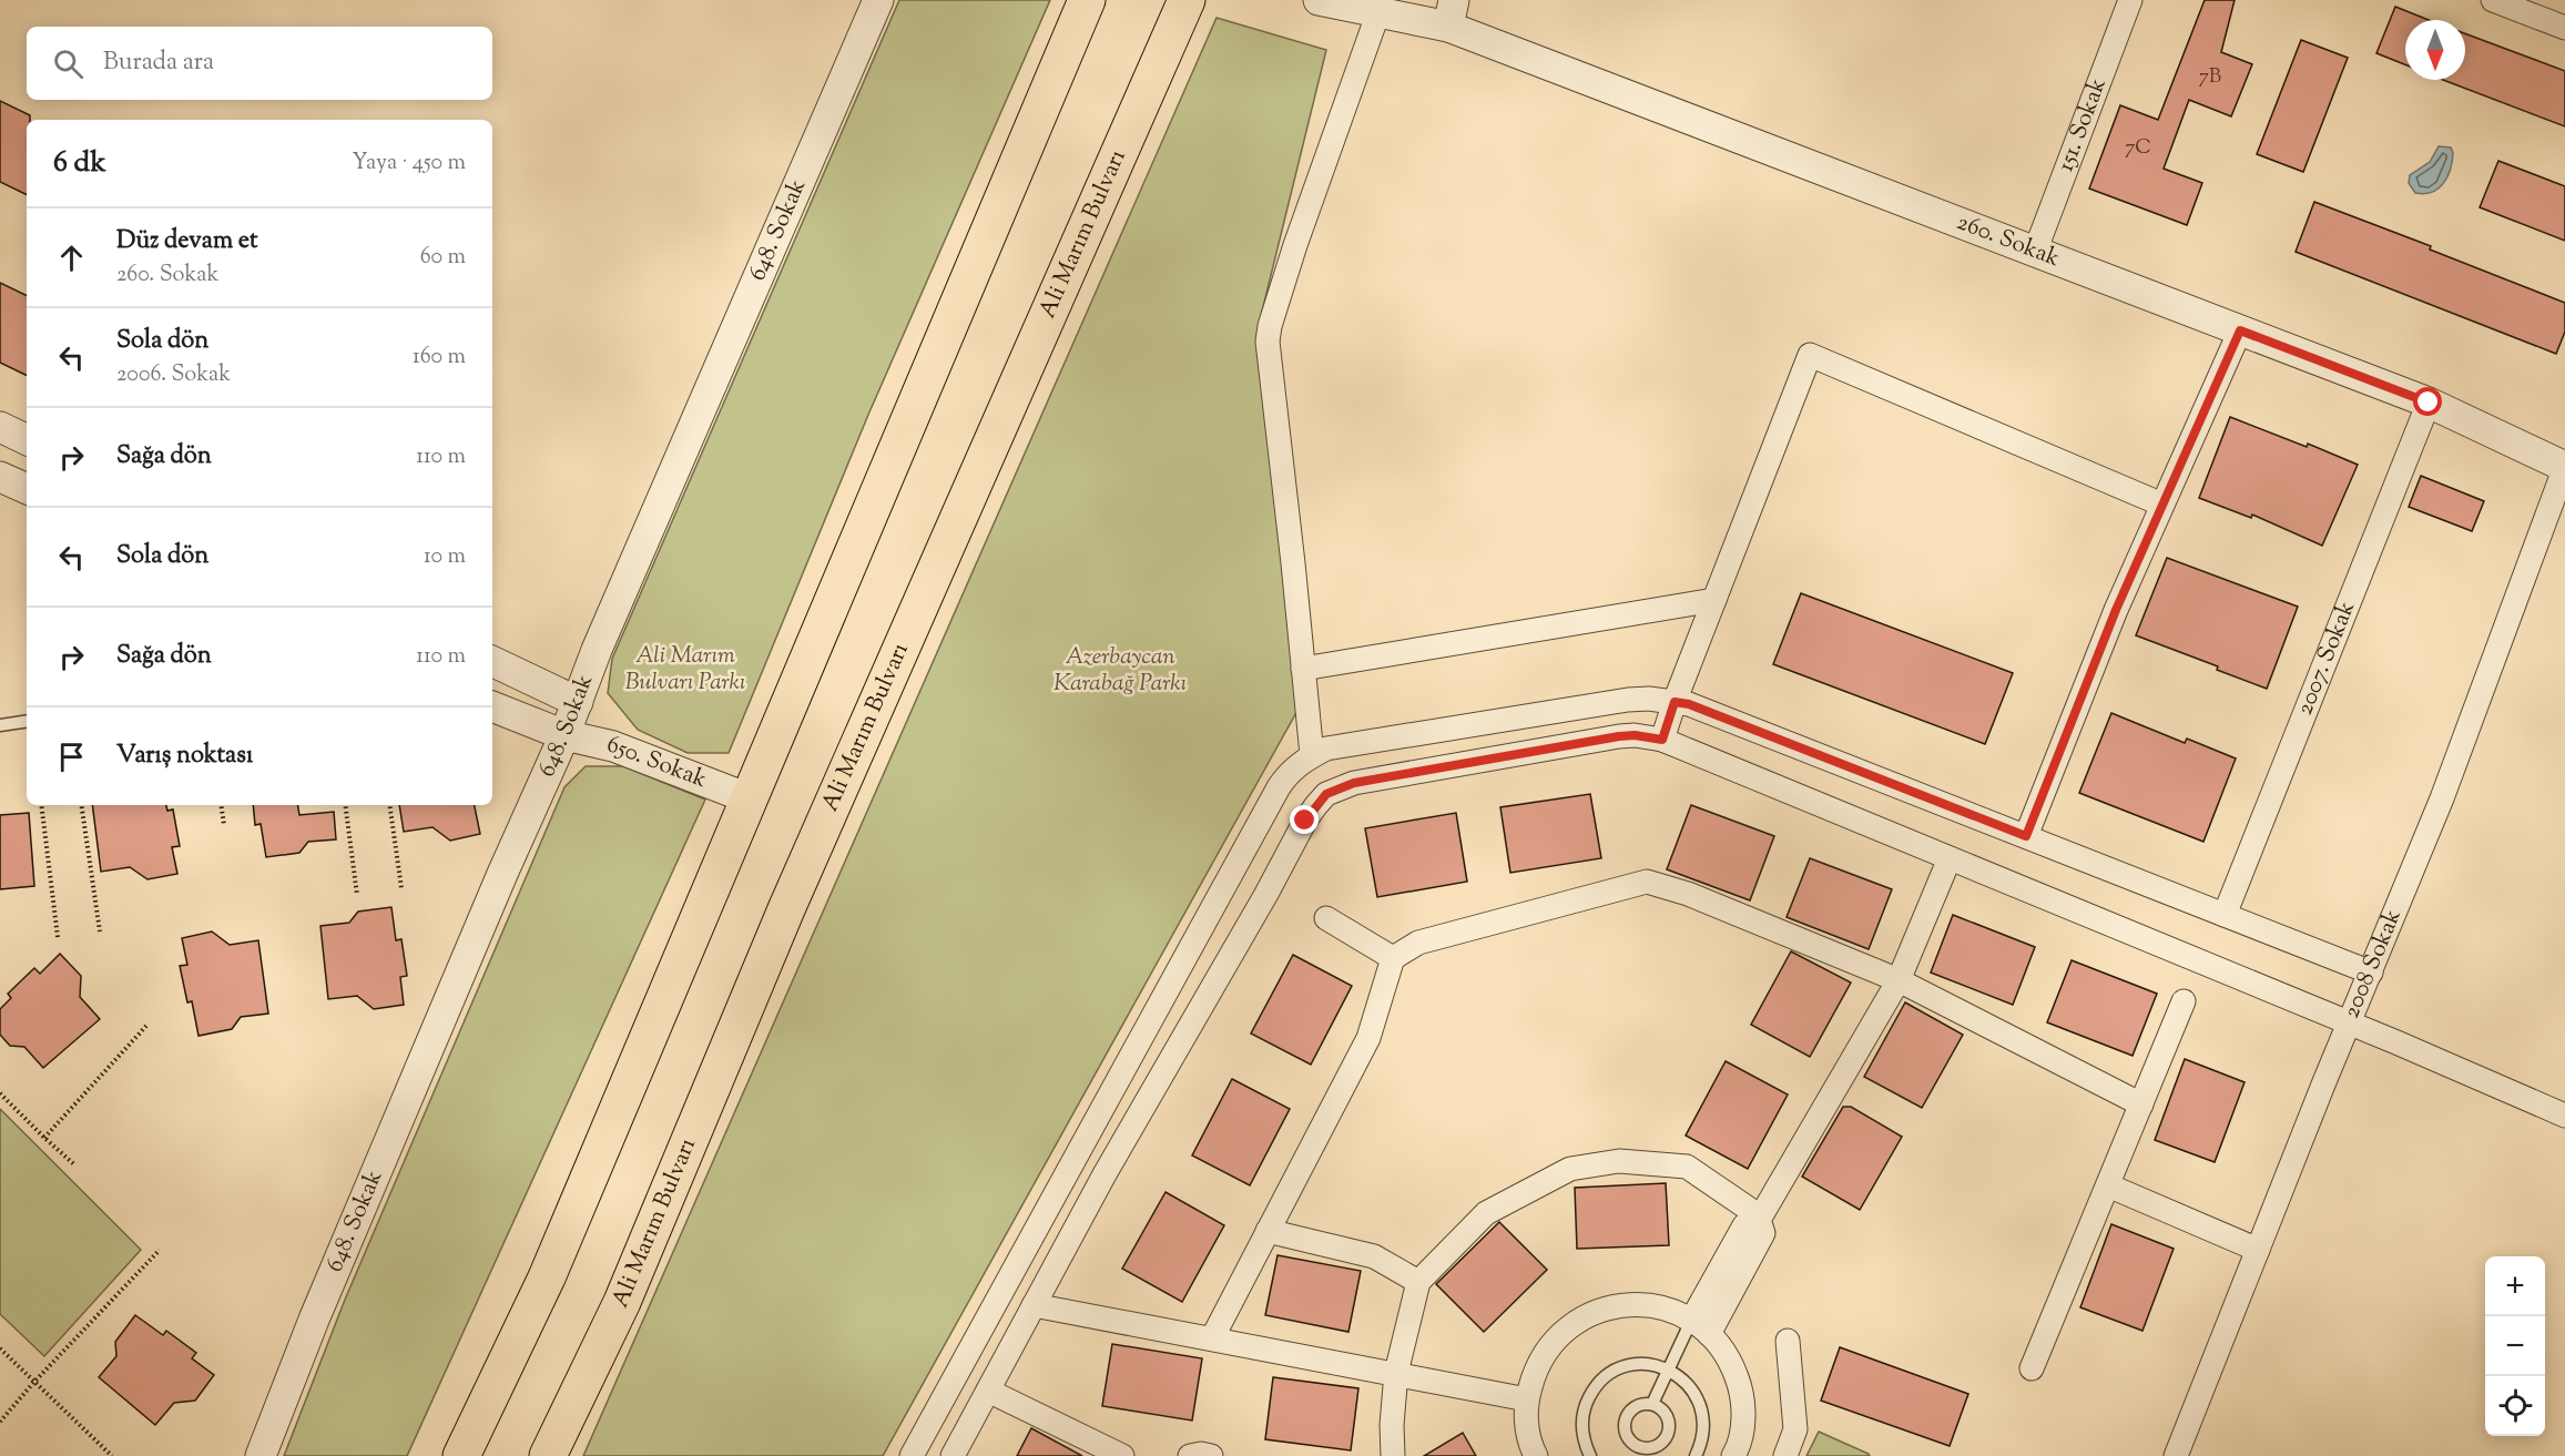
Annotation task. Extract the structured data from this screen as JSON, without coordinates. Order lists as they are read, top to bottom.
{
  "streets": {
    "main road": ["Ali Marım Bulvarı"],
    "street": [
      "151. Sokak",
      "648. Sokak",
      "260. Sokak",
      "2007. Sokak",
      "650. Sokak",
      "2008 Sokak"
    ]
  },
  "crossings": [
    ["151. Sokak", "260. Sokak"],
    ["648. Sokak", "650. Sokak"],
    ["260. Sokak", "2007. Sokak"],
    ["260. Sokak", "2008 Sokak"]
  ],
  "parks": ["Ali Marım Bulvarı Parkı", "Azerbaycan Karabağ Parkı"],
  "house_numbers": ["7B", "7C"],
  "north": "bottom",
  "page": {
    "search": "Burada ara",
    "heading": ["6 dk", "Yaya · 450 m"],
    "list": [
      ["Düz devam et", "260. Sokak", "60 m"],
      ["Sola dön", "2006. Sokak", "160 m"],
      ["Sağa dön", "110 m"],
      ["Sola dön", "10 m"],
      ["Sağa dön", "110 m"],
      "Varış noktası"
    ],
    "map_buttons": ["+", "−"]
  }
}
